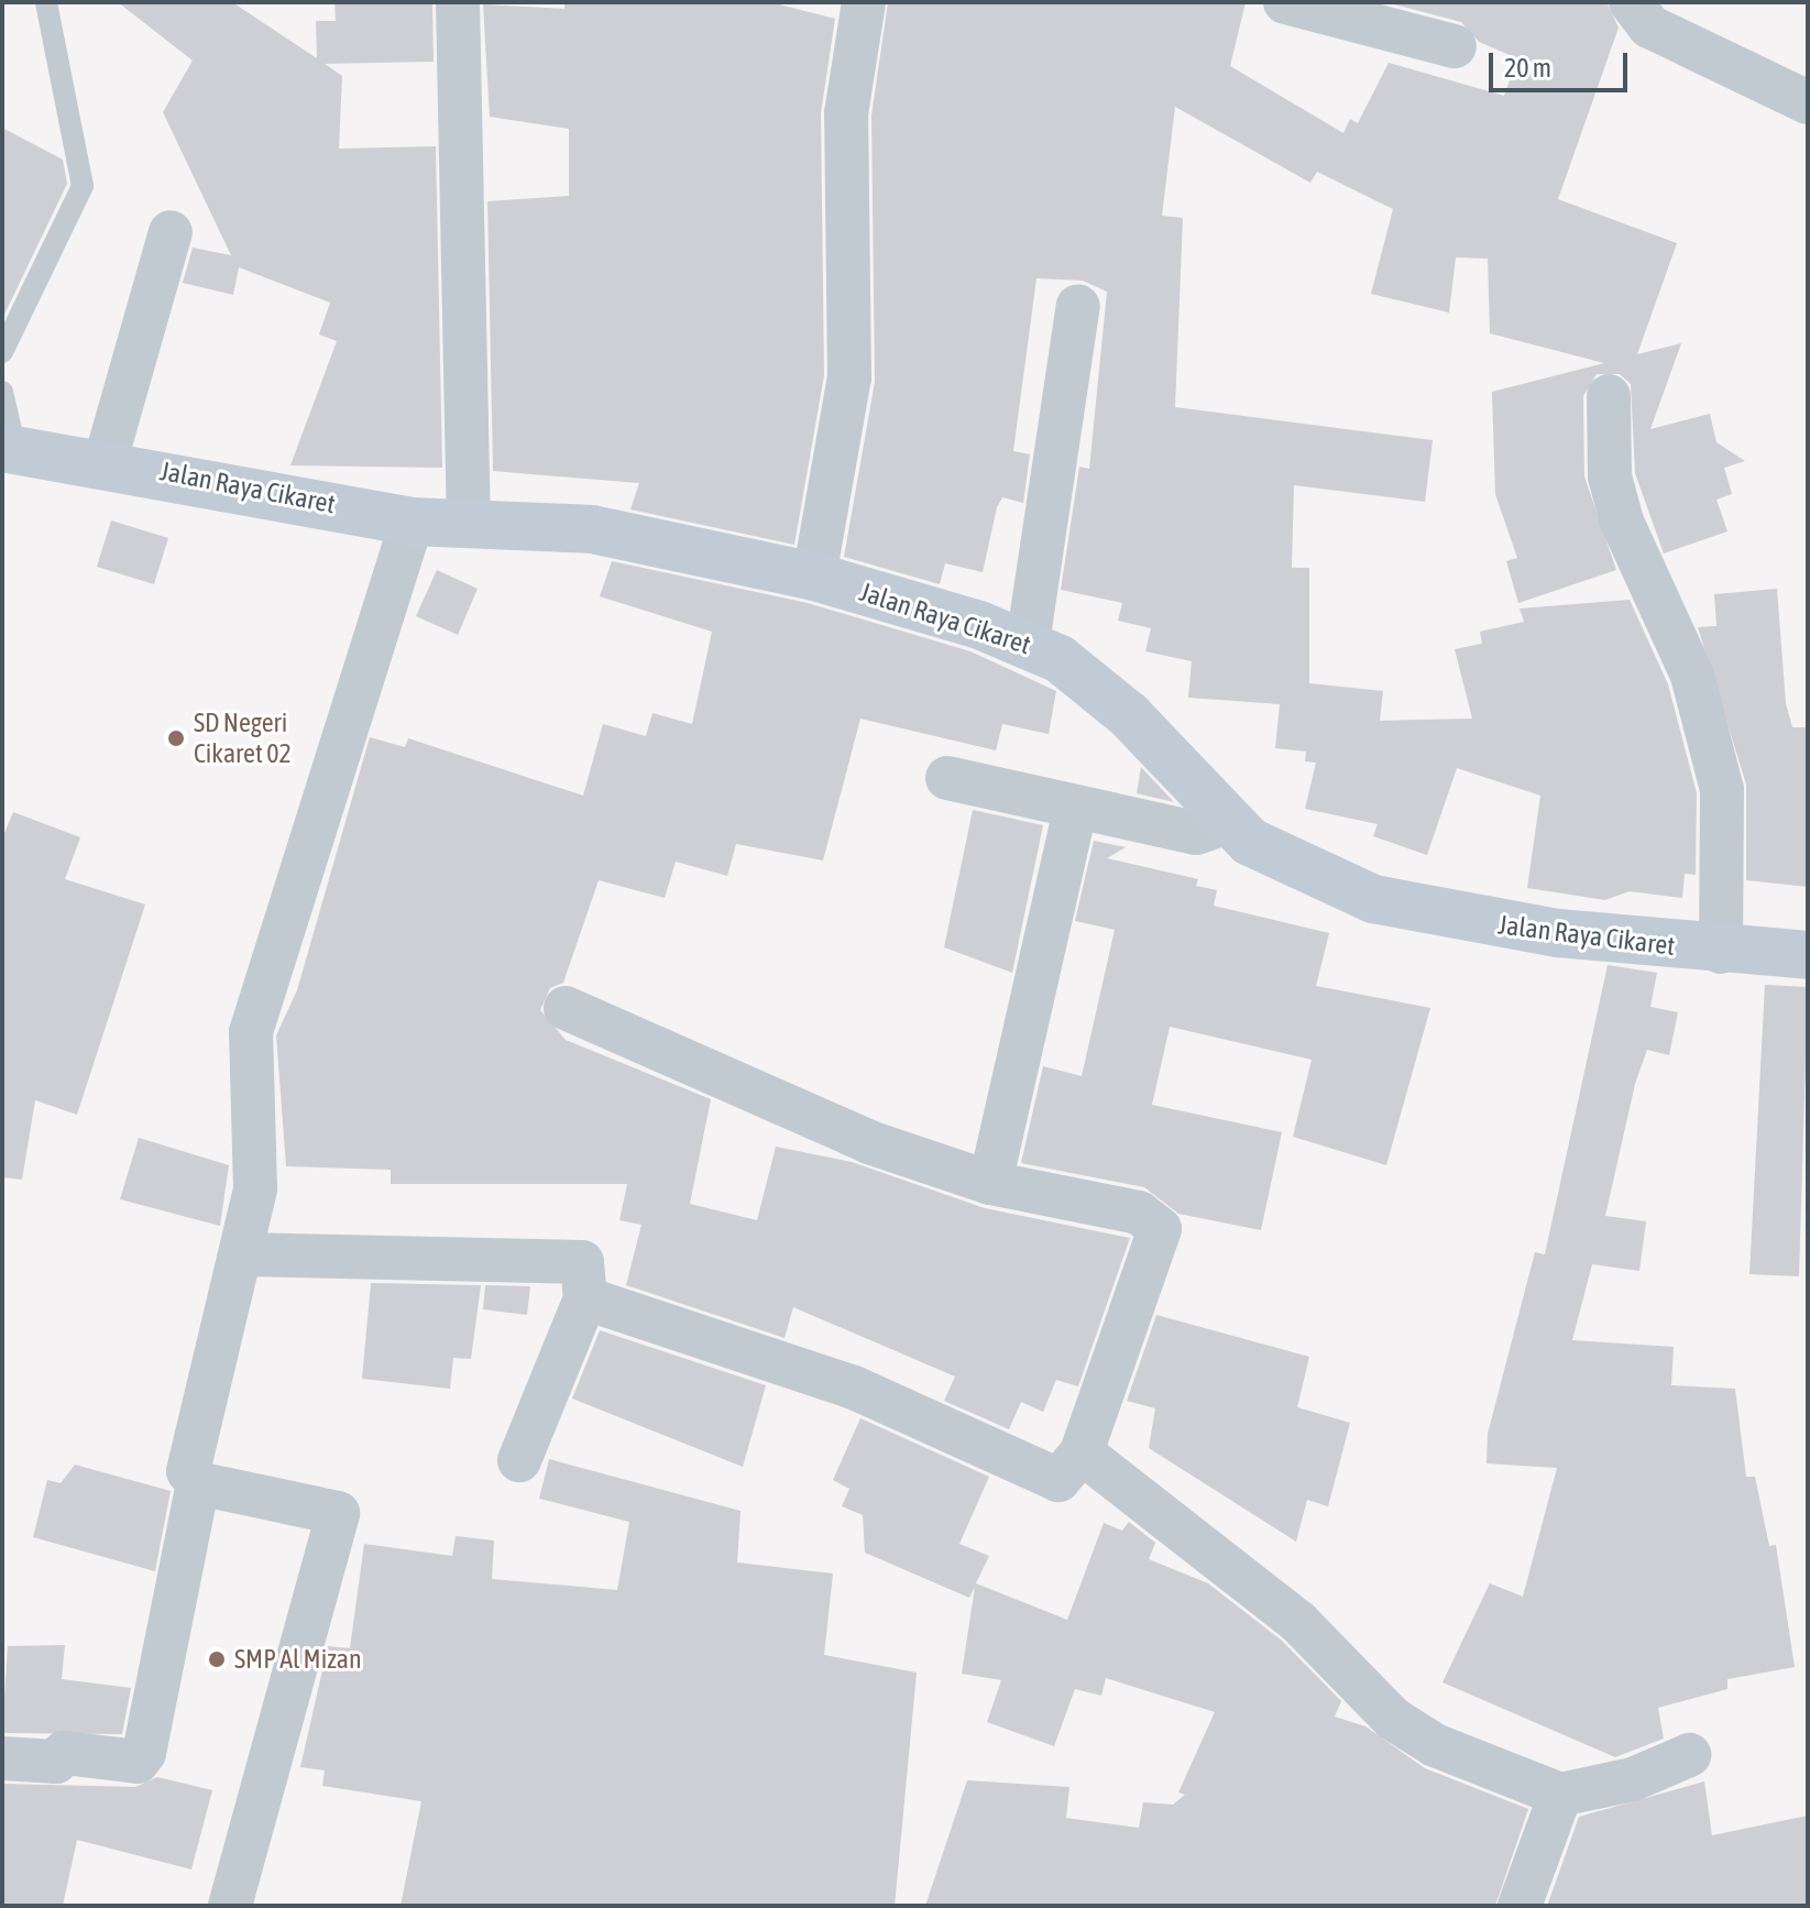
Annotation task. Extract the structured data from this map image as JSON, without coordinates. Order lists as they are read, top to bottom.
{
  "streets": {
    "main road": ["Jalan Raya Cikaret"]
  },
  "places": ["SD Negeri Cikaret 02", "SMP Al Mizan"],
  "scale_bar": "20 m"
}
